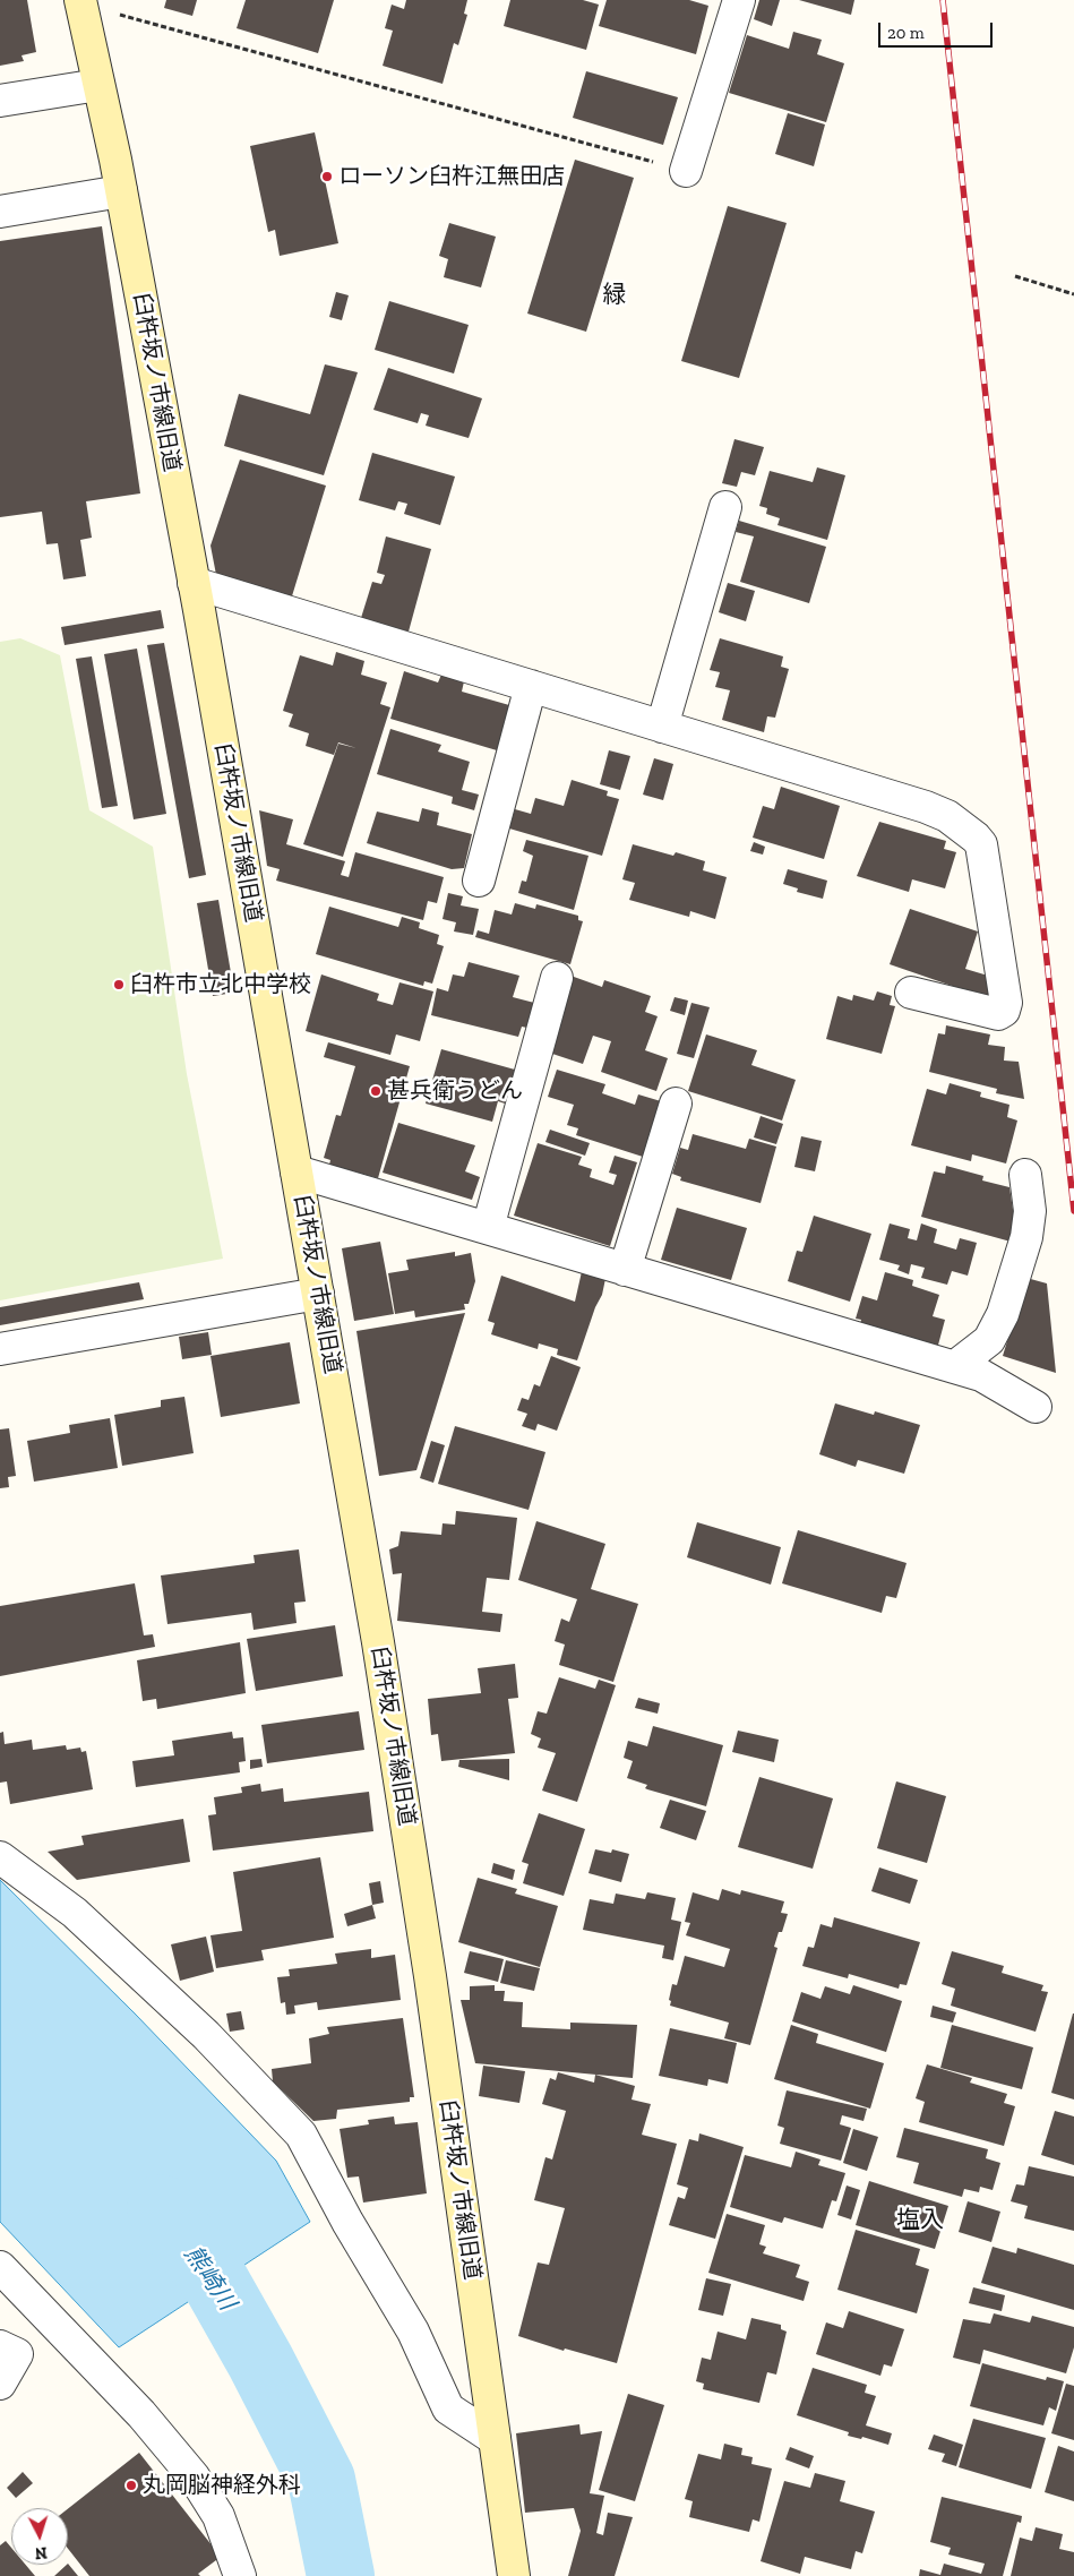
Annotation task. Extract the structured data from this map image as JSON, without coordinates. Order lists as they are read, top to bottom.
{
  "streets": {
    "street": ["臼杵坂ノ市線旧道"]
  },
  "districts": ["緑", "塩入"],
  "water": ["熊崎川"],
  "places": [
    "ローソン臼杵江無田店",
    "臼杵市立北中学校",
    "甚兵衛うどん",
    "丸岡脳神経外科"
  ],
  "scale_bar": "20 m",
  "north": "bottom"
}
